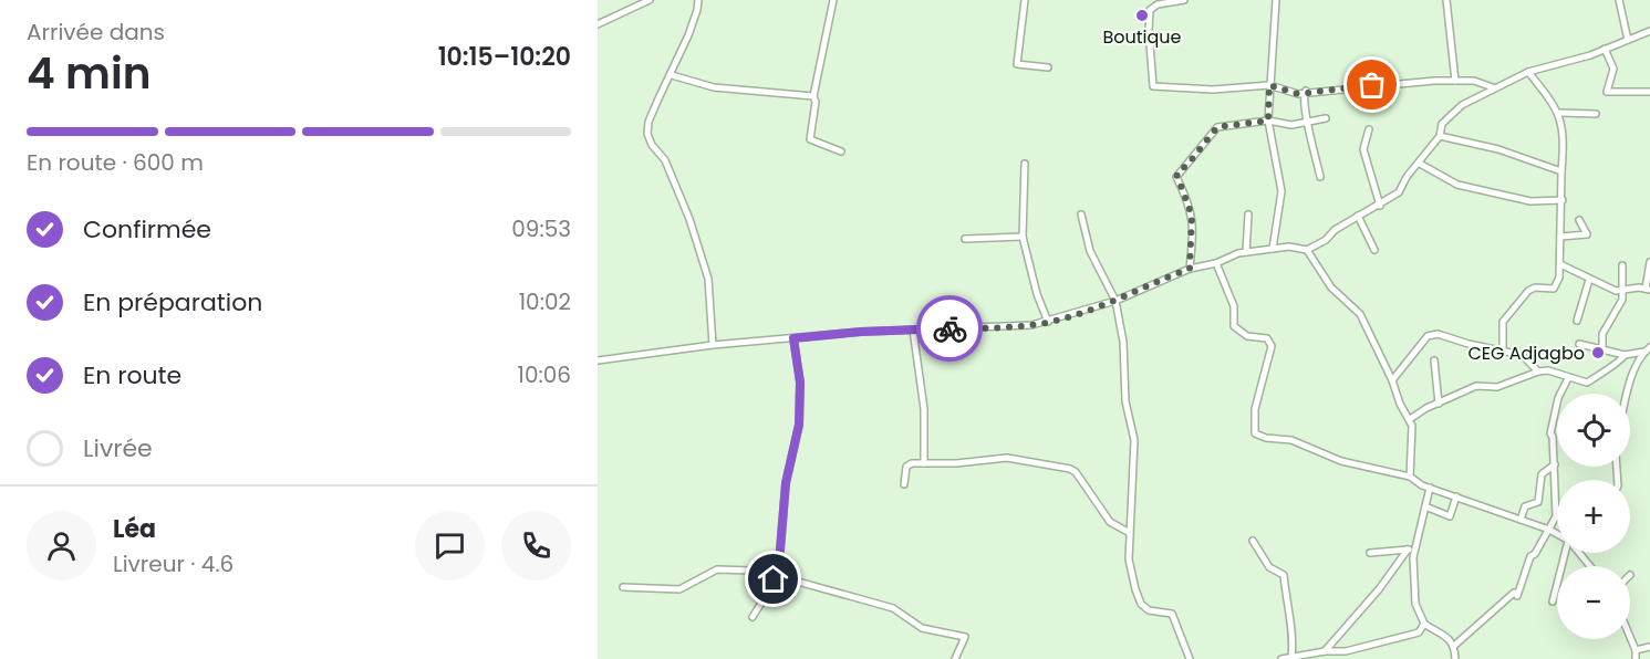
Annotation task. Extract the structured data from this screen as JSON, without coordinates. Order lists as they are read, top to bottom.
{
  "places": ["Boutique", "CEG Adjagbo"],
  "page": {
    "heading": ["4 min", "Arrivée dans", "10:15–10:20"],
    "panel": ["Léa", "Livreur · 4.6"],
    "bar": "En route · 600 m",
    "list": [
      ["Confirmée", "09:53"],
      ["En préparation", "10:02"],
      ["En route", "10:06"],
      "Livrée"
    ],
    "map_buttons": ["+", "−"]
  }
}
